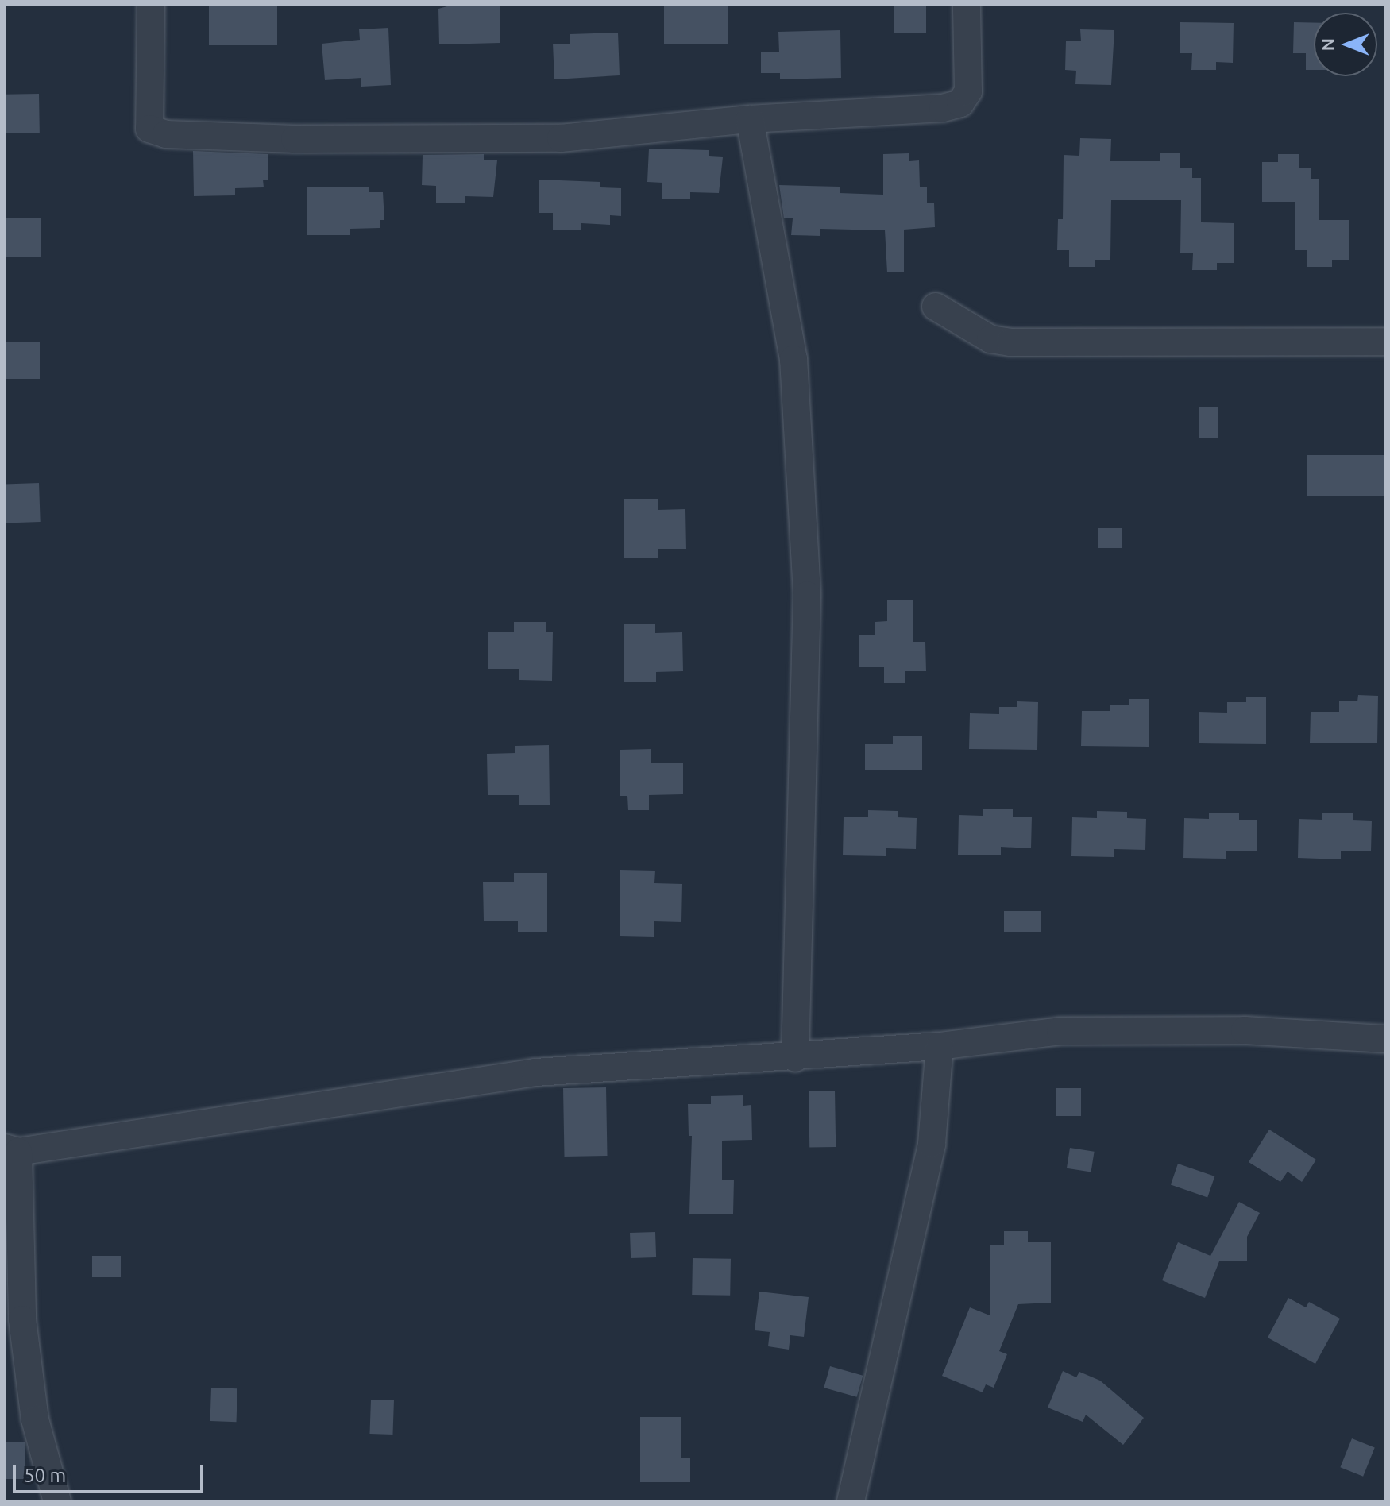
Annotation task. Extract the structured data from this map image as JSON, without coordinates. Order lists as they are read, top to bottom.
{
  "scale_bar": "50 m",
  "north": "left"
}
